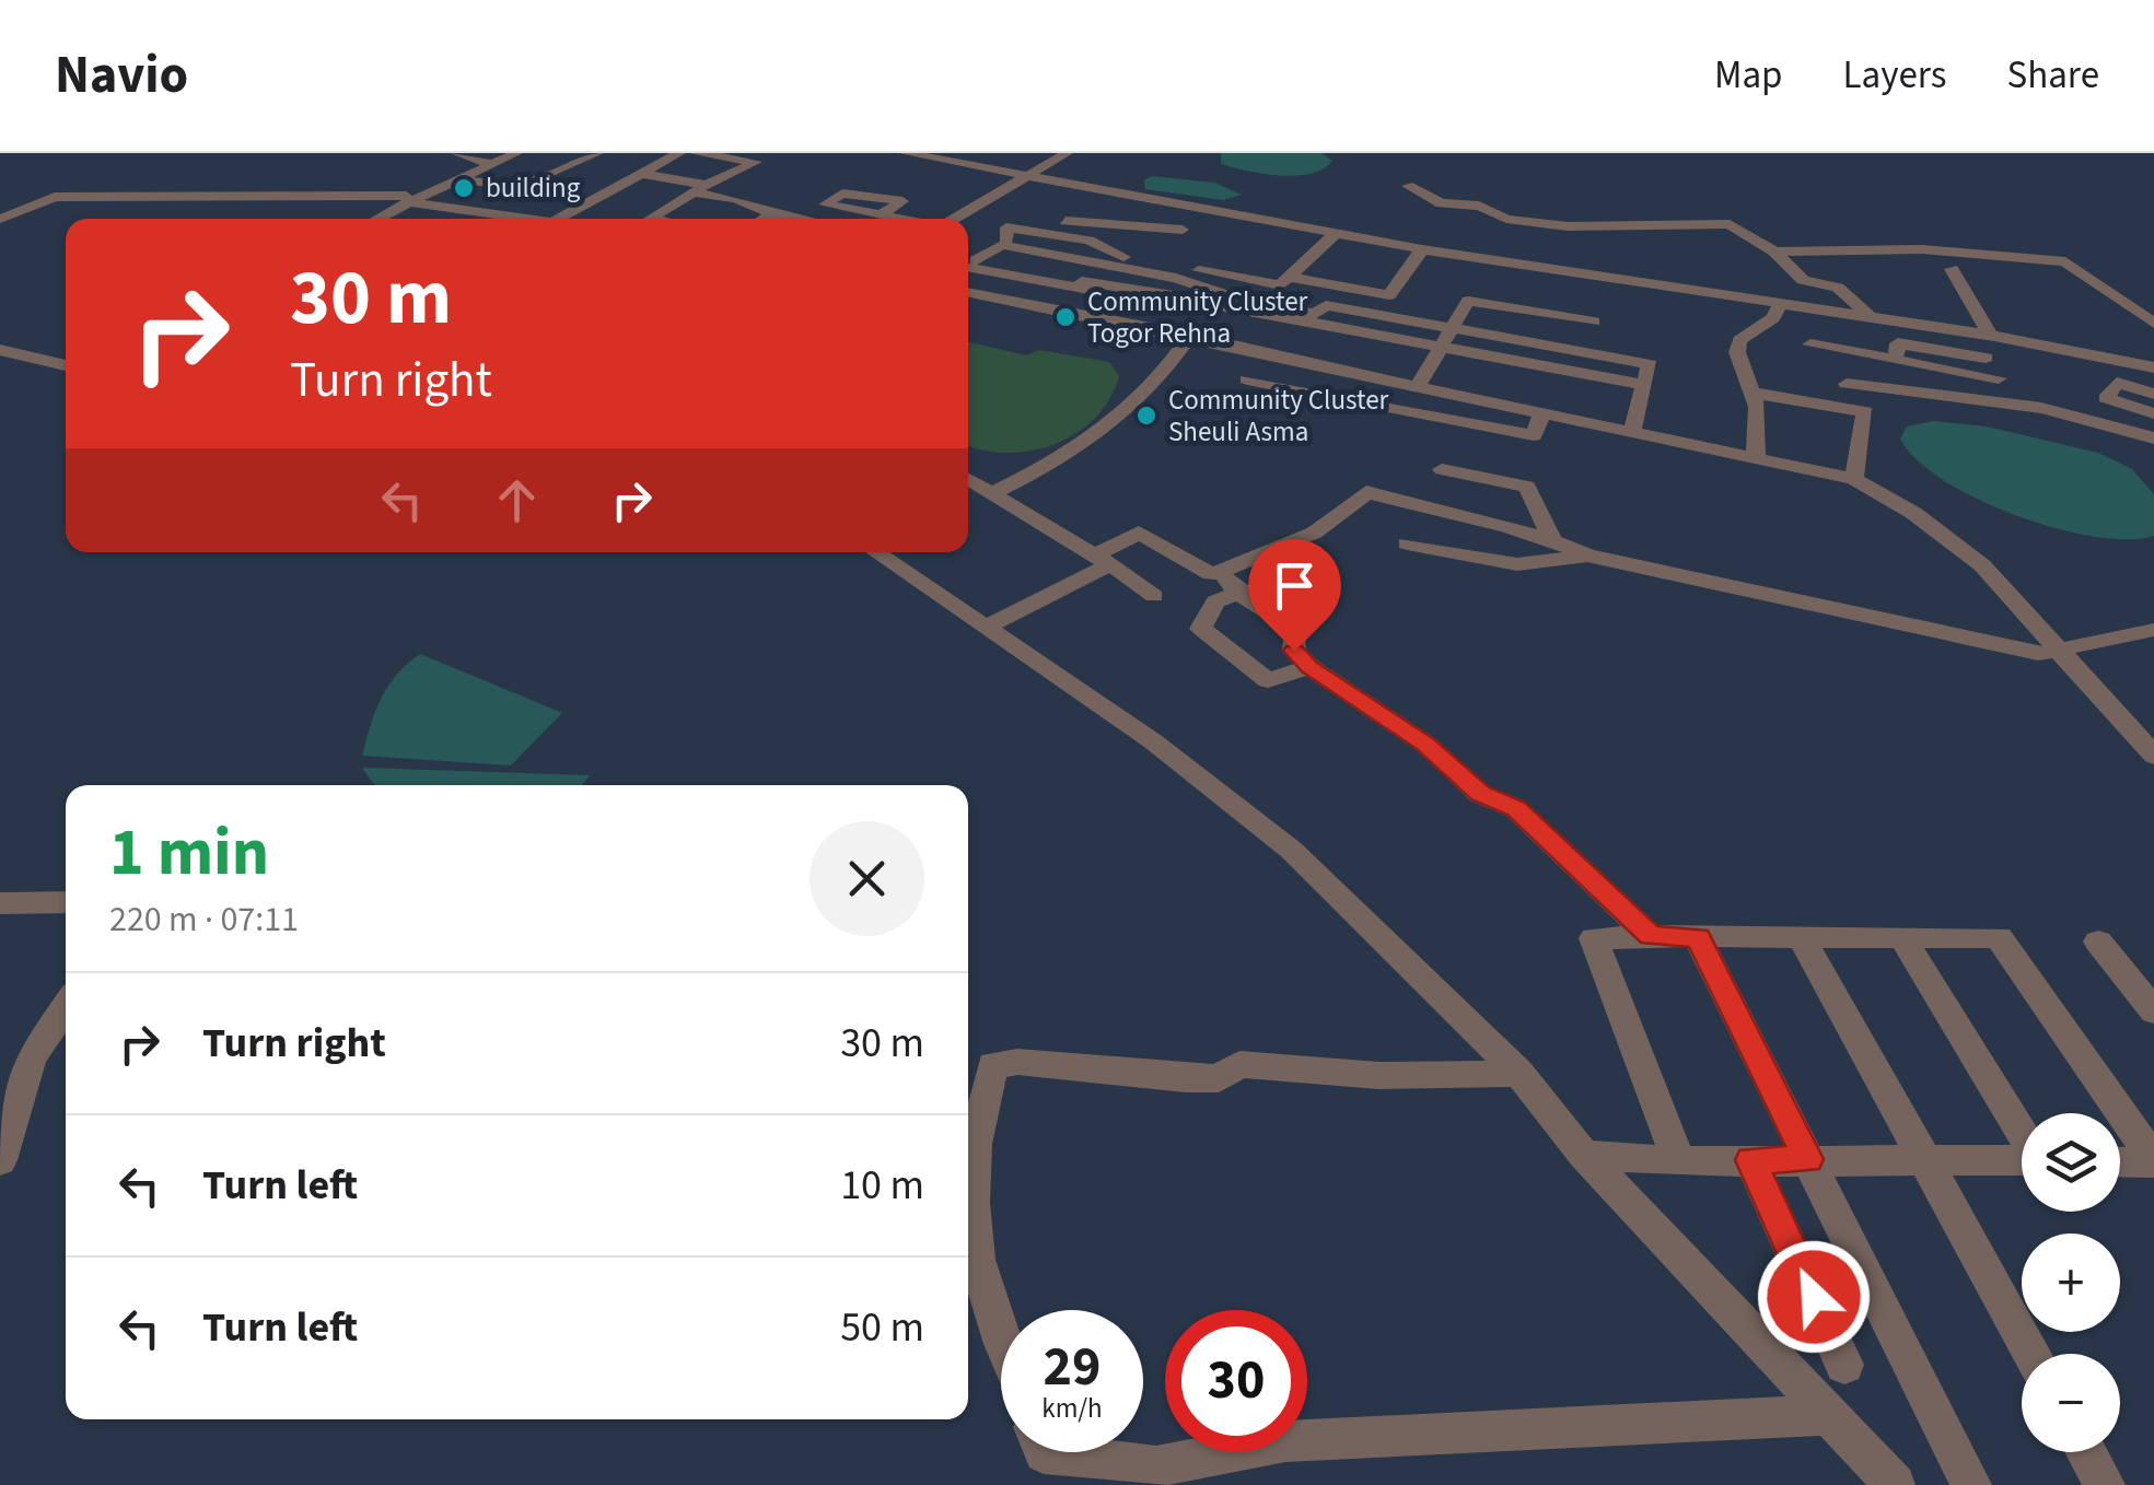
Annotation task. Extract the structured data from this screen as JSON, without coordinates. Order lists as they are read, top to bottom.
{
  "places": ["building", "Community Cluster Togor Rehna", "Community Cluster Sheuli Asma"],
  "page": {
    "header": "Navio",
    "nav": ["Map", "Layers", "Share"],
    "turn": ["30 m", "Turn right"],
    "heading": ["1 min", "220 m · 07:11"],
    "list": [
      {
        "name": "Turn right",
        "value": "30 m"
      },
      {
        "name": "Turn left",
        "value": "10 m"
      },
      {
        "name": "Turn left",
        "value": "50 m"
      }
    ],
    "map_buttons": ["+", "−"],
    "speed": "29 km/h",
    "limit": "30"
  }
}
